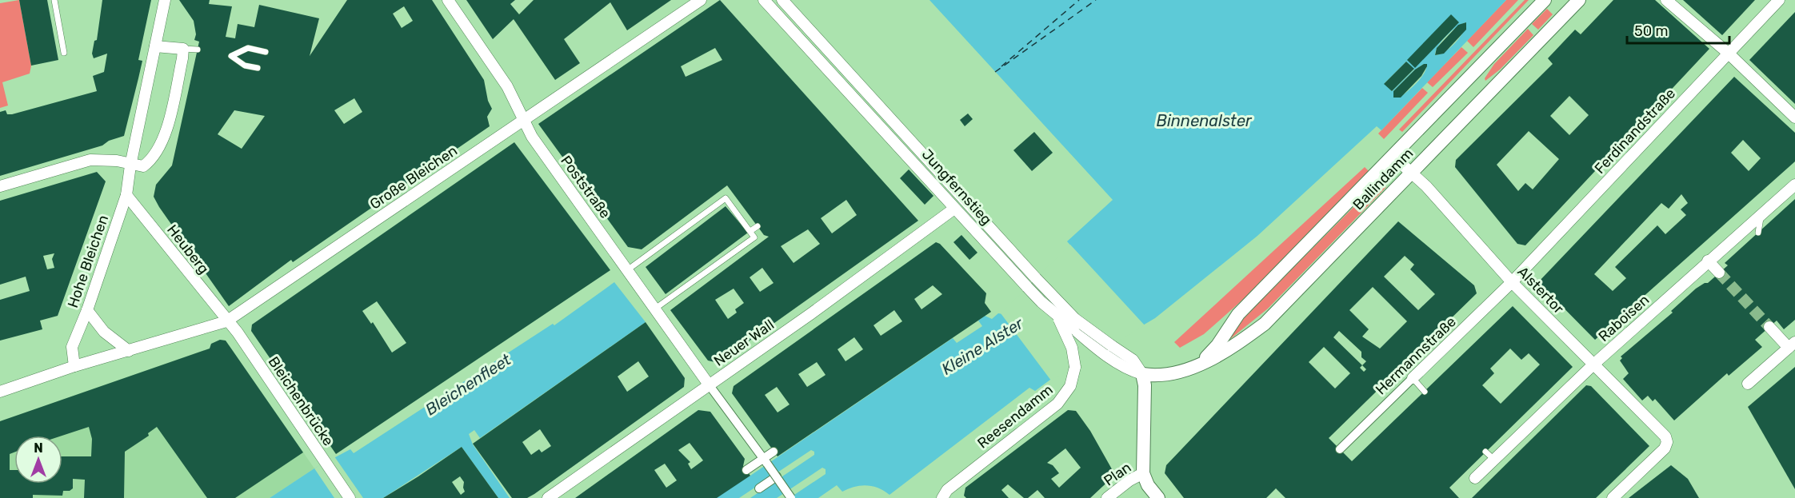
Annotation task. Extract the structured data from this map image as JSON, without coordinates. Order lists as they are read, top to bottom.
{
  "streets": {
    "street": [
      "Ferdinandstraße",
      "Große Bleichen",
      "Ballindamm",
      "Poststraße",
      "Jungfernstieg",
      "Heuberg",
      "Hohe Bleichen",
      "Alstertor",
      "Raboisen",
      "Neuer Wall",
      "Hermannstraße",
      "Bleichenbrücke",
      "Reesendamm",
      "Plan"
    ]
  },
  "crossings": [
    ["Ferdinandstraße", "Alstertor"],
    ["Ferdinandstraße", "Hermannstraße"],
    ["Große Bleichen", "Poststraße"],
    ["Große Bleichen", "Heuberg"],
    ["Große Bleichen", "Hohe Bleichen"],
    ["Große Bleichen", "Bleichenbrücke"],
    ["Ballindamm", "Jungfernstieg"],
    ["Ballindamm", "Alstertor"],
    ["Poststraße", "Neuer Wall"],
    ["Jungfernstieg", "Neuer Wall"],
    ["Jungfernstieg", "Reesendamm"],
    ["Heuberg", "Hohe Bleichen"],
    ["Heuberg", "Bleichenbrücke"],
    ["Alstertor", "Raboisen"],
    ["Alstertor", "Hermannstraße"]
  ],
  "water": ["Binnenalster", "Kleine Alster", "Bleichenfleet"],
  "scale_bar": "50 m",
  "north": "top"
}
